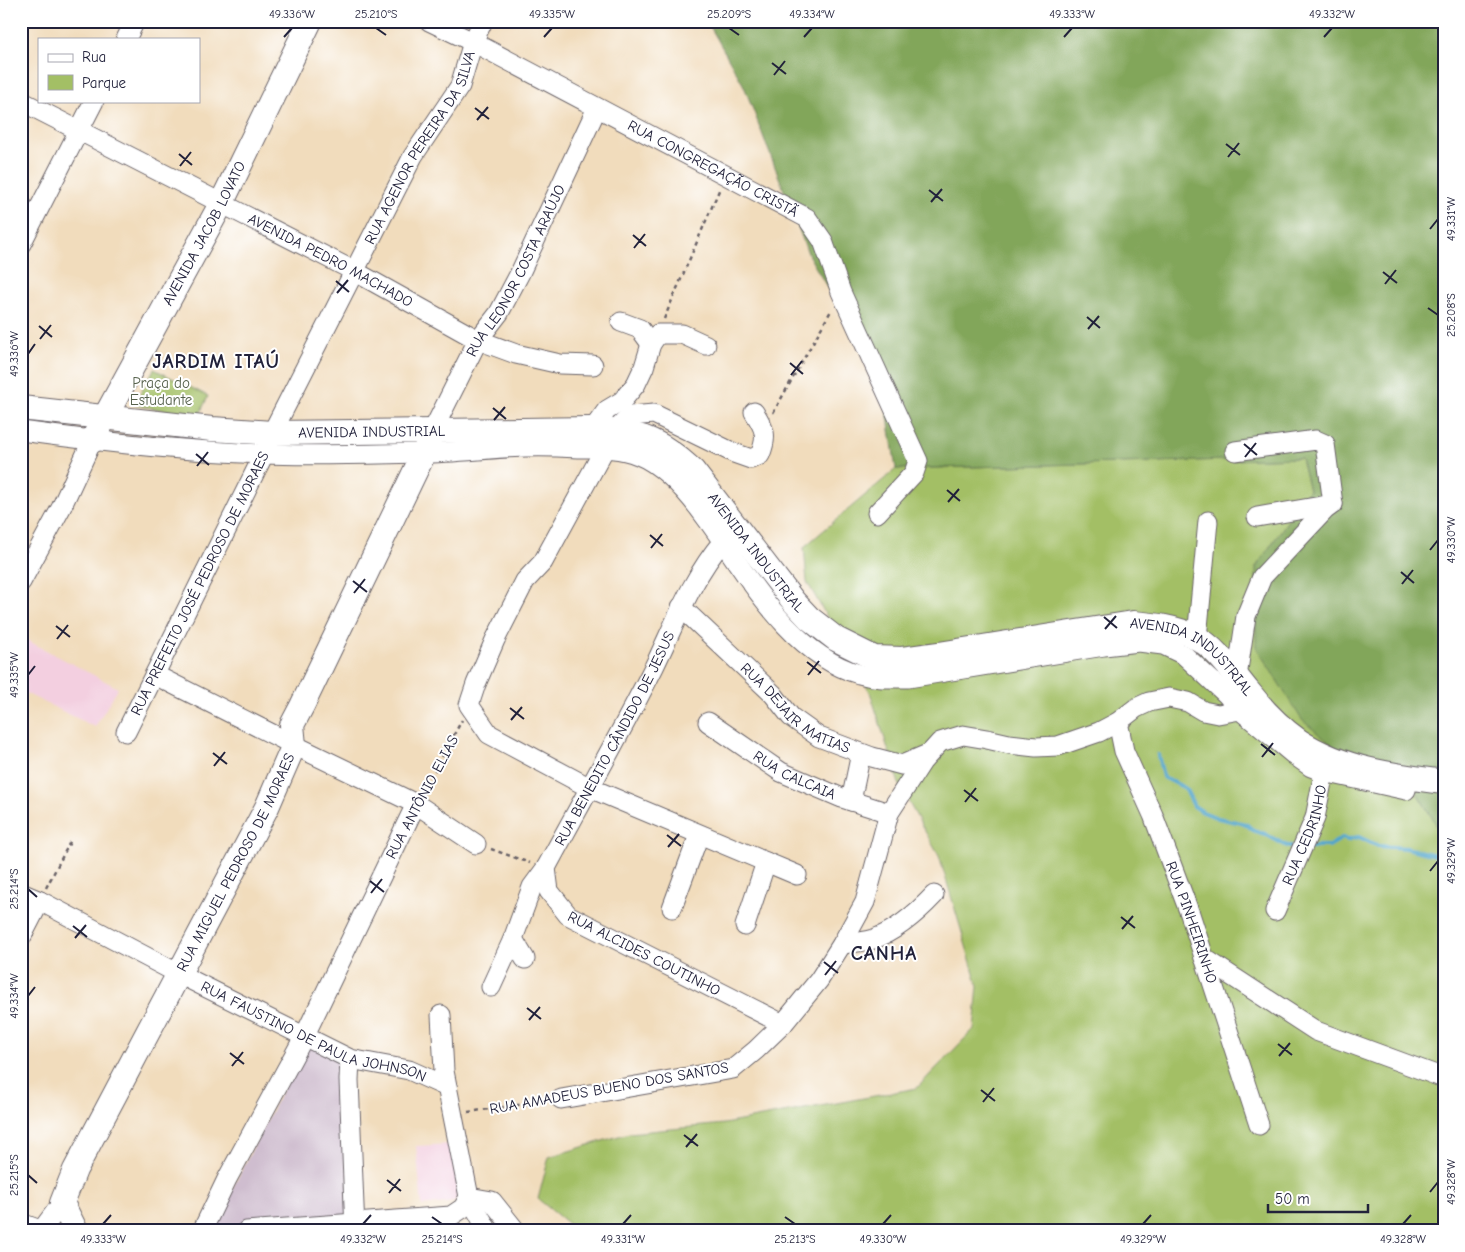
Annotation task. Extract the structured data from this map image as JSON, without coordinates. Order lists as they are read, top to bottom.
{
  "streets": {
    "main road": ["AVENIDA JACOB LOVATO", "AVENIDA INDUSTRIAL", "RUA MIGUEL PEDROSO DE MORAES"],
    "street": [
      "RUA AGENOR PEREIRA DA SILVA",
      "RUA CONGREGAÇÃO CRISTÃ",
      "AVENIDA PEDRO MACHADO",
      "RUA LEONOR COSTA ARAÚJO",
      "RUA PREFEITO JOSÉ PEDROSO DE MORAES",
      "RUA DEJAIR MATIAS",
      "RUA BENEDITO CÂNDIDO DE JESUS",
      "RUA CALCAIA",
      "RUA ANTÔNIO ELIAS",
      "RUA CEDRINHO",
      "RUA PINHEIRINHO",
      "RUA ALCIDES COUTINHO",
      "RUA FAUSTINO DE PAULA JOHNSON",
      "RUA AMADEUS BUENO DOS SANTOS"
    ]
  },
  "crossings": [
    ["RUA AGENOR PEREIRA DA SILVA", "RUA CONGREGAÇÃO CRISTÃ"],
    ["RUA AGENOR PEREIRA DA SILVA", "AVENIDA PEDRO MACHADO"],
    ["RUA AGENOR PEREIRA DA SILVA", "AVENIDA INDUSTRIAL"],
    ["RUA AGENOR PEREIRA DA SILVA", "RUA PREFEITO JOSÉ PEDROSO DE MORAES"],
    ["RUA CONGREGAÇÃO CRISTÃ", "RUA LEONOR COSTA ARAÚJO"],
    ["AVENIDA JACOB LOVATO", "AVENIDA PEDRO MACHADO"],
    ["AVENIDA JACOB LOVATO", "AVENIDA INDUSTRIAL"],
    ["AVENIDA PEDRO MACHADO", "RUA LEONOR COSTA ARAÚJO"],
    ["RUA LEONOR COSTA ARAÚJO", "AVENIDA INDUSTRIAL"],
    ["RUA LEONOR COSTA ARAÚJO", "RUA MIGUEL PEDROSO DE MORAES"],
    ["AVENIDA INDUSTRIAL", "RUA PREFEITO JOSÉ PEDROSO DE MORAES"],
    ["AVENIDA INDUSTRIAL", "RUA BENEDITO CÂNDIDO DE JESUS"],
    ["AVENIDA INDUSTRIAL", "RUA CEDRINHO"],
    ["AVENIDA INDUSTRIAL", "RUA MIGUEL PEDROSO DE MORAES"],
    ["AVENIDA INDUSTRIAL", "RUA AMADEUS BUENO DOS SANTOS"],
    ["RUA DEJAIR MATIAS", "RUA BENEDITO CÂNDIDO DE JESUS"],
    ["RUA DEJAIR MATIAS", "RUA AMADEUS BUENO DOS SANTOS"],
    ["RUA BENEDITO CÂNDIDO DE JESUS", "RUA ALCIDES COUTINHO"],
    ["RUA CALCAIA", "RUA AMADEUS BUENO DOS SANTOS"],
    ["RUA ANTÔNIO ELIAS", "RUA FAUSTINO DE PAULA JOHNSON"],
    ["RUA MIGUEL PEDROSO DE MORAES", "RUA FAUSTINO DE PAULA JOHNSON"],
    ["RUA PINHEIRINHO", "RUA AMADEUS BUENO DOS SANTOS"],
    ["RUA ALCIDES COUTINHO", "RUA AMADEUS BUENO DOS SANTOS"]
  ],
  "districts": ["JARDIM ITAÚ", "CANHA"],
  "parks": ["Praça do Estudante"],
  "legend": ["Rua", "Parque"],
  "scale_bar": "50 m",
  "coordinates": [
    "49.336°W",
    "25.210°S",
    "49.335°W",
    "25.209°S",
    "49.334°W",
    "49.333°W",
    "49.332°W",
    "49.331°W",
    "25.208°S",
    "49.330°W",
    "49.329°W",
    "25.214°S",
    "25.215°S",
    "49.328°W",
    "25.213°S"
  ]
}
